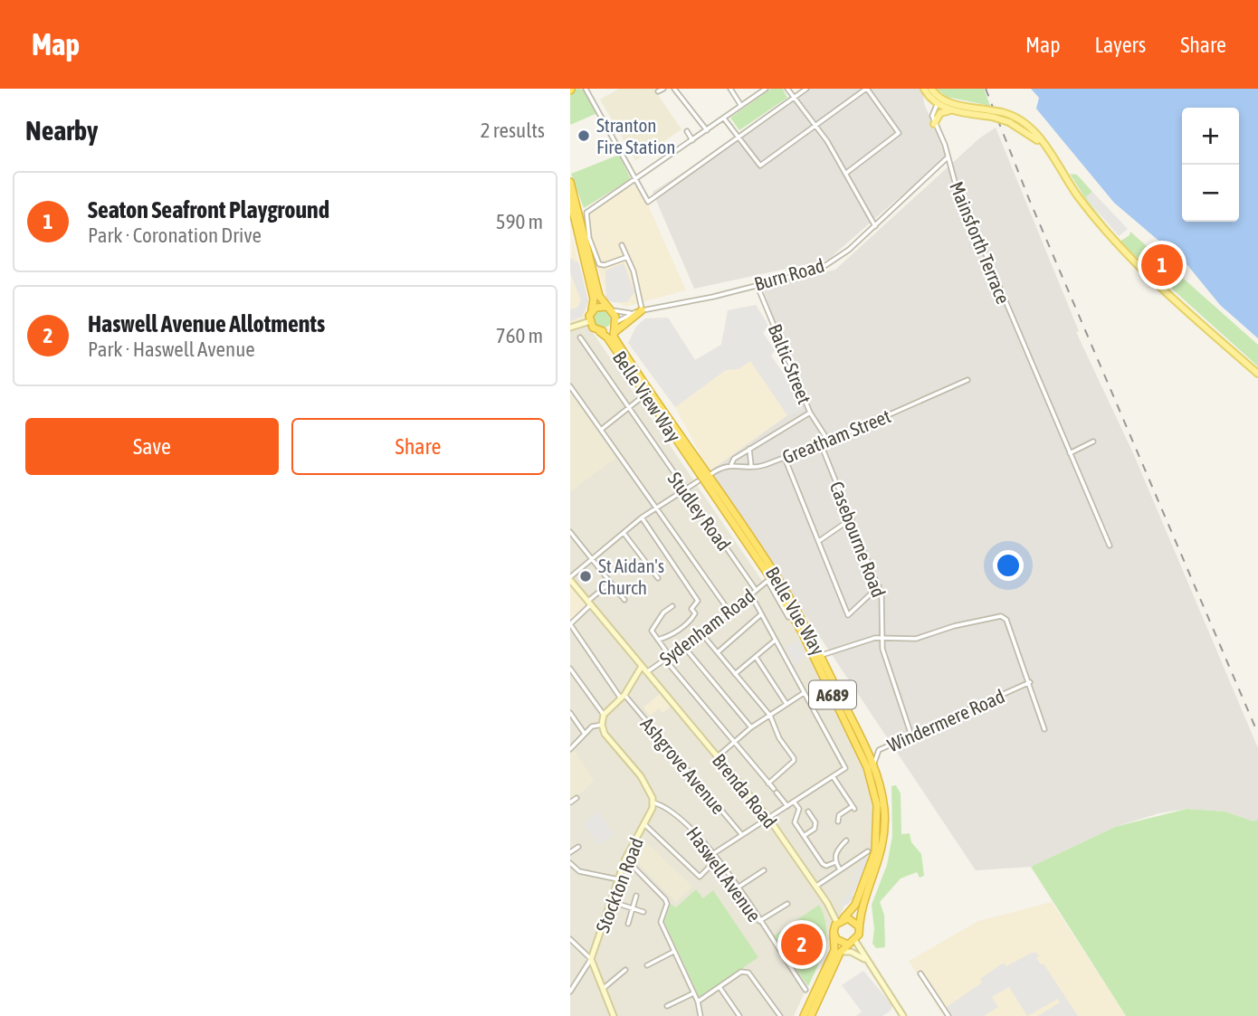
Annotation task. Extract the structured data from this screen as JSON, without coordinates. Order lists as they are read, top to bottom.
{
  "streets": {
    "highway": ["Belle View Way", "Belle Vue Way", "A689"],
    "main road": ["Brenda Road", "Stockton Road"],
    "street": [
      "Mainsforth Terrace",
      "Burn Road",
      "Baltic Street",
      "Greatham Street",
      "Studley Road",
      "Casebourne Road",
      "Sydenham Road",
      "Windermere Road",
      "Ashgrove Avenue",
      "Haswell Avenue"
    ]
  },
  "crossings": [
    ["Mainsforth Terrace", "Burn Road"],
    ["Burn Road", "Baltic Street"],
    ["Burn Road", "Belle Vue Way"],
    ["Burn Road", "A689"],
    ["Baltic Street", "Greatham Street"],
    ["Belle View Way", "Belle Vue Way"],
    ["Belle View Way", "A689"],
    ["Greatham Street", "Casebourne Road"],
    ["Studley Road", "Sydenham Road"],
    ["Casebourne Road", "Windermere Road"],
    ["Belle Vue Way", "A689"],
    ["Belle Vue Way", "Windermere Road"],
    ["Belle Vue Way", "Brenda Road"],
    ["Sydenham Road", "Brenda Road"],
    ["A689", "Brenda Road"],
    ["Haswell Avenue", "Stockton Road"]
  ],
  "places": ["Stranton Fire Station", "St Aidan's Church"],
  "page": {
    "header": "Map",
    "nav": ["Map", "Layers", "Share"],
    "heading": ["Nearby", "2 results"],
    "map_buttons": ["+", "−"],
    "list": [
      {
        "mark": "1",
        "name": "Seaton Seafront Playground",
        "note": "Park · Coronation Drive",
        "value": "590 m"
      },
      {
        "mark": "2",
        "name": "Haswell Avenue Allotments",
        "note": "Park · Haswell Avenue",
        "value": "760 m"
      }
    ],
    "pins": ["1", "2"],
    "buttons": ["Save", "Share"]
  }
}
